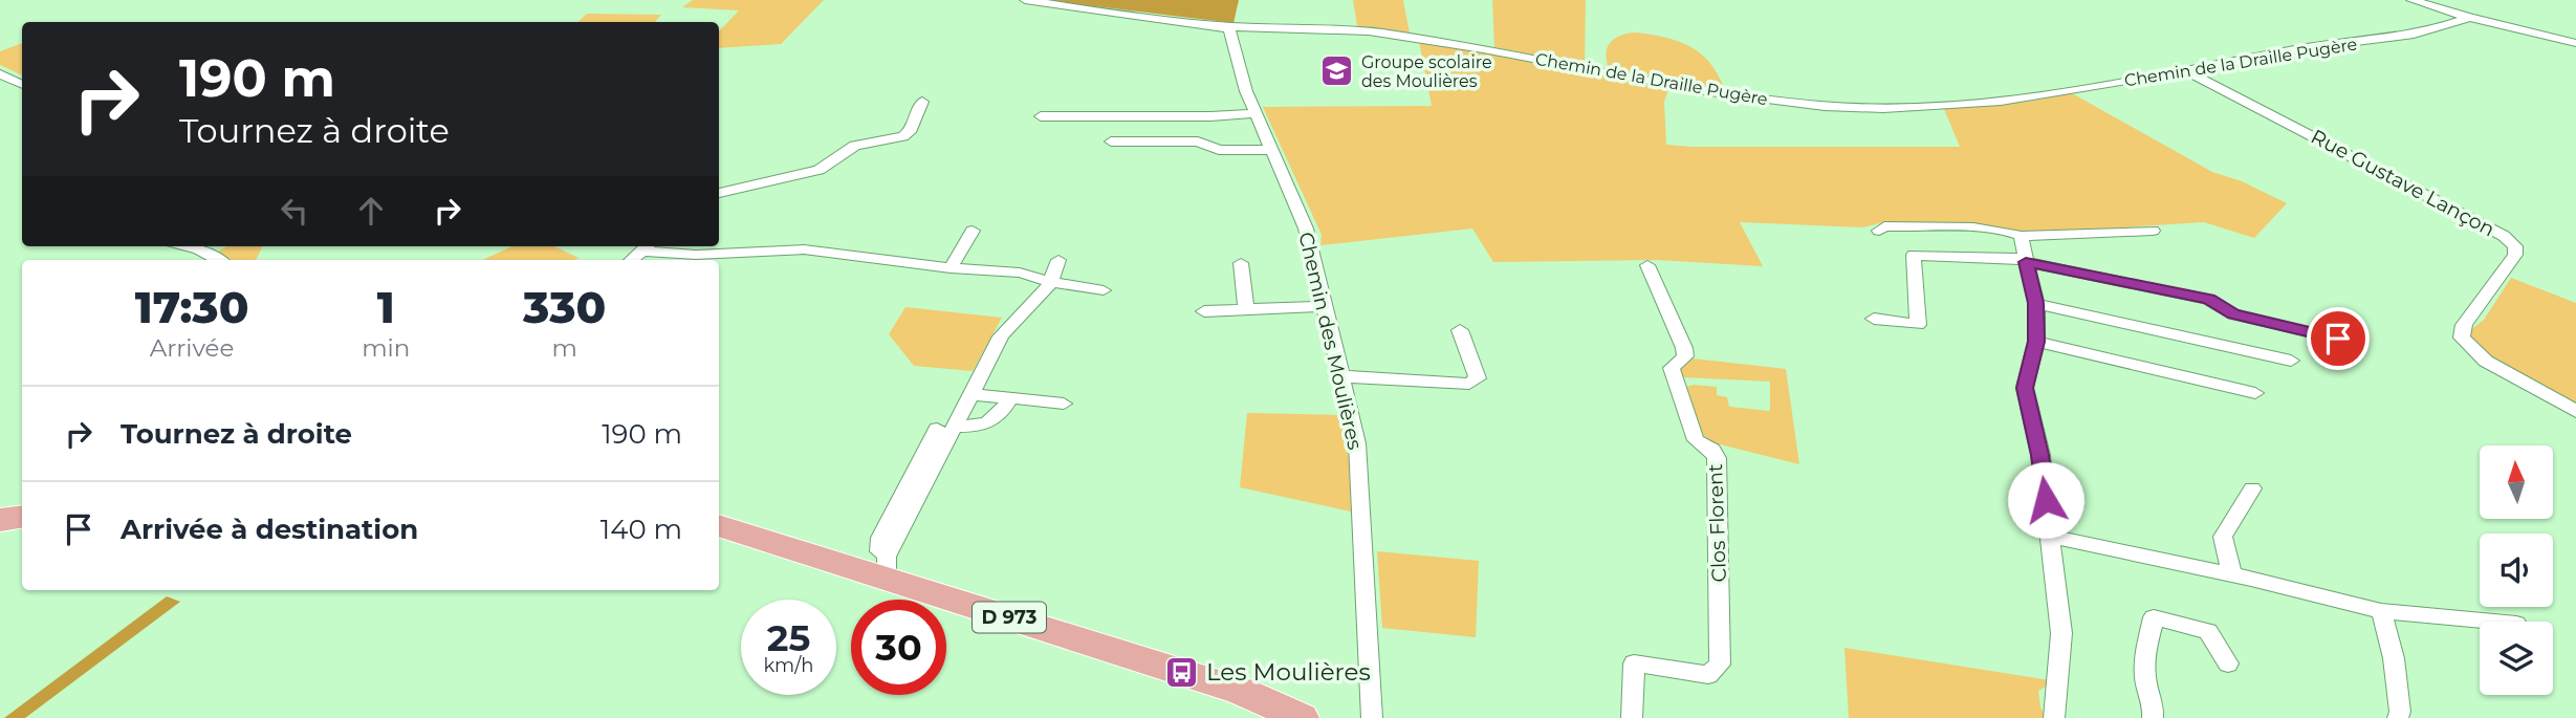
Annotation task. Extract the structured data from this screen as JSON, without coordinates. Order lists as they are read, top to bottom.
{
  "streets": {
    "main road": ["D 973"],
    "street": [
      "Chemin de la Draille Pugère",
      "Rue Gustave Lançon",
      "Chemin des Moulières",
      "Clos Florent"
    ]
  },
  "crossings": [
    ["Chemin de la Draille Pugère", "Rue Gustave Lançon"],
    ["Chemin de la Draille Pugère", "Chemin des Moulières"]
  ],
  "places": {
    "school or university": ["Groupe scolaire des Moulières"],
    "bus stop": ["Les Moulières"]
  },
  "north": "top",
  "page": {
    "turn": ["190 m", "Tournez à droite"],
    "eta": [
      "17:30",
      "Arrivée",
      "1",
      "min",
      "330",
      "m"
    ],
    "list": [
      {
        "name": "Tournez à droite",
        "value": "190 m"
      },
      {
        "name": "Arrivée à destination",
        "value": "140 m"
      }
    ],
    "speed": "25 km/h",
    "limit": "30"
  }
}
